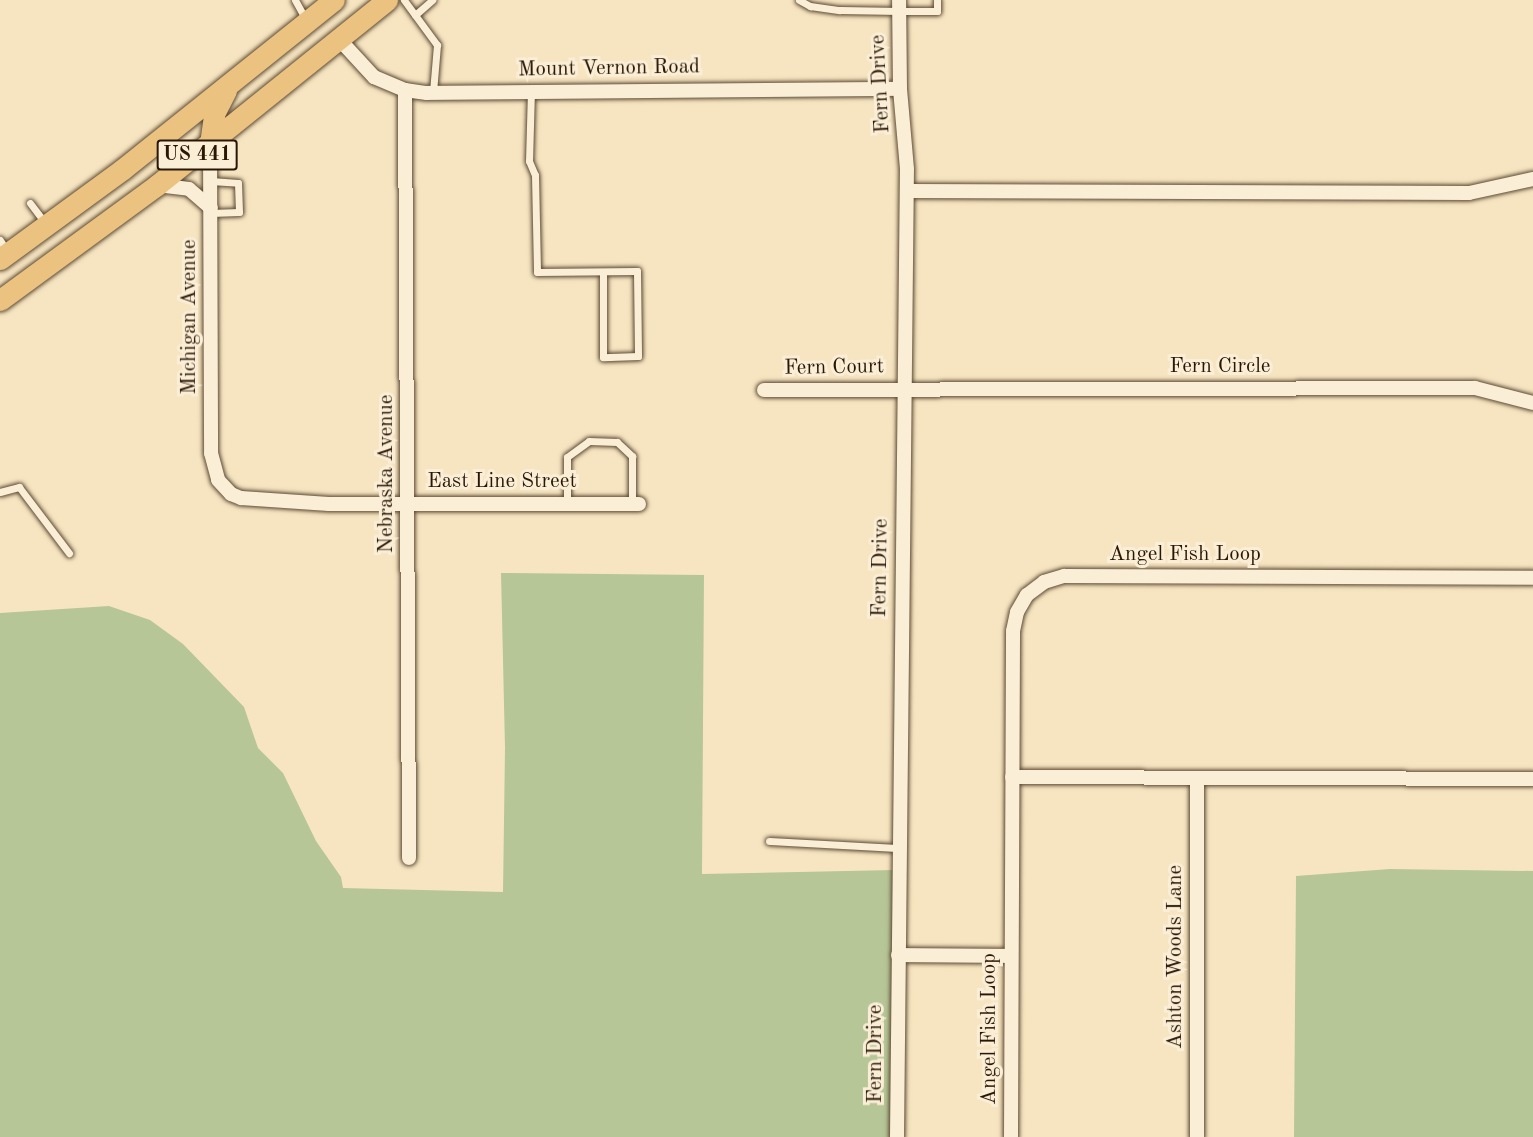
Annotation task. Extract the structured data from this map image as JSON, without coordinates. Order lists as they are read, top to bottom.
{
  "streets": {
    "main road": ["US 441"],
    "street": [
      "Mount Vernon Road",
      "Fern Drive",
      "Michigan Avenue",
      "Fern Circle",
      "Fern Court",
      "Nebraska Avenue",
      "East Line Street",
      "Angel Fish Loop",
      "Ashton Woods Lane"
    ]
  },
  "crossings": [
    ["Mount Vernon Road", "Fern Drive"],
    ["Mount Vernon Road", "US 441"],
    ["Mount Vernon Road", "Nebraska Avenue"],
    ["Fern Drive", "Fern Circle"],
    ["Fern Drive", "Fern Court"],
    ["US 441", "Michigan Avenue"],
    ["Michigan Avenue", "East Line Street"],
    ["Fern Circle", "Fern Court"],
    ["Nebraska Avenue", "East Line Street"]
  ]
}
